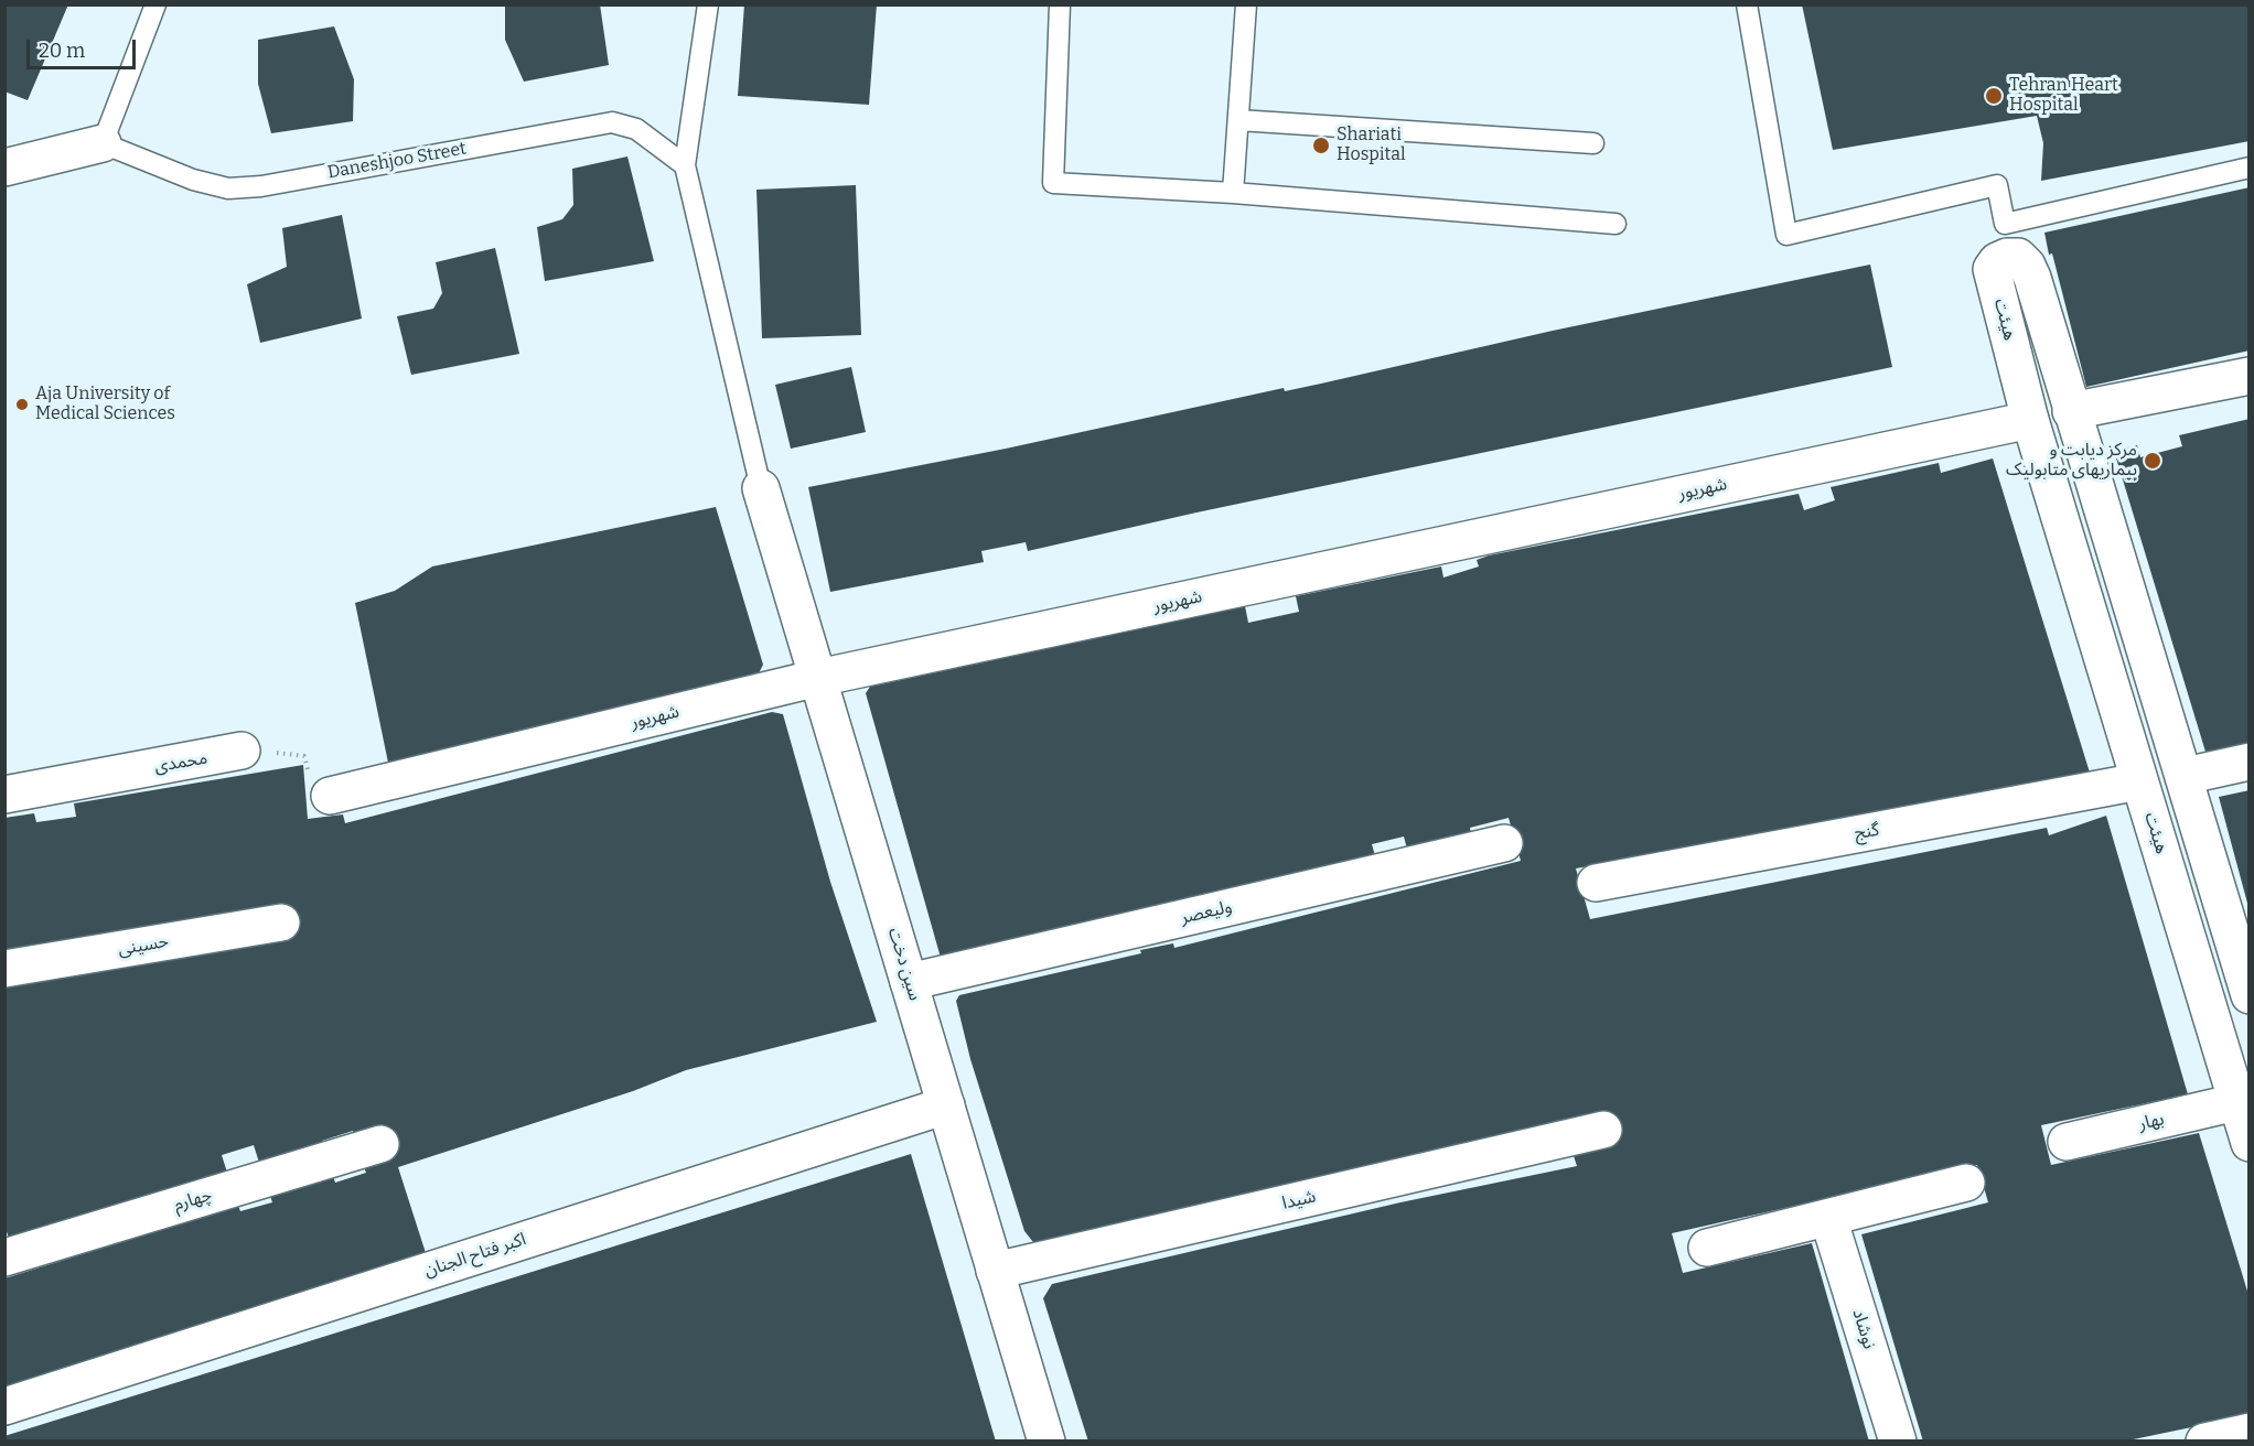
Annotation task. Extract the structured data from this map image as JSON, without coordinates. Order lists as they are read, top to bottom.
{
  "streets": {
    "street": [
      "هیئت",
      "شهریور",
      "محمدی",
      "گنج",
      "ولیعصر",
      "حسینی",
      "سین دخت",
      "بهار",
      "چهارم",
      "شیدا",
      "اکبر فتاح الجنان",
      "نوشاد"
    ],
    "lane": ["Daneshjoo Street"]
  },
  "crossings": [
    ["هیئت", "شهریور"],
    ["هیئت", "گنج"],
    ["هیئت", "بهار"],
    ["شهریور", "سین دخت"],
    ["ولیعصر", "سین دخت"],
    ["سین دخت", "شیدا"],
    ["سین دخت", "اکبر فتاح الجنان"]
  ],
  "places": [
    "Tehran Heart Hospital",
    "Shariati Hospital",
    "Aja University of Medical Sciences",
    "مرکز دیابت و بیماریهای متابولیک"
  ],
  "scale_bar": "20 m"
}
